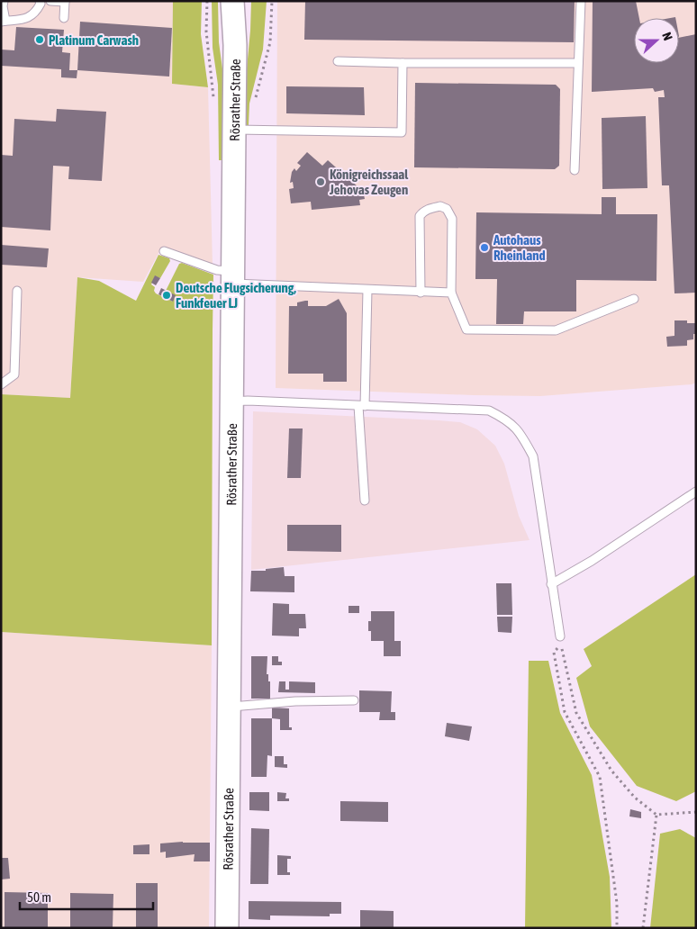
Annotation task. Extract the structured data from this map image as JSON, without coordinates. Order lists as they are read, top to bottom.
{
  "streets": {
    "main road": ["Rösrather Straße"]
  },
  "places": [
    "Platinum Carwash",
    "Königreichssaal Jehovas Zeugen",
    "Autohaus Rheinland",
    "Deutsche Flugsicherung, Funkfeuer LJ"
  ],
  "scale_bar": "50 m",
  "north": "right"
}
